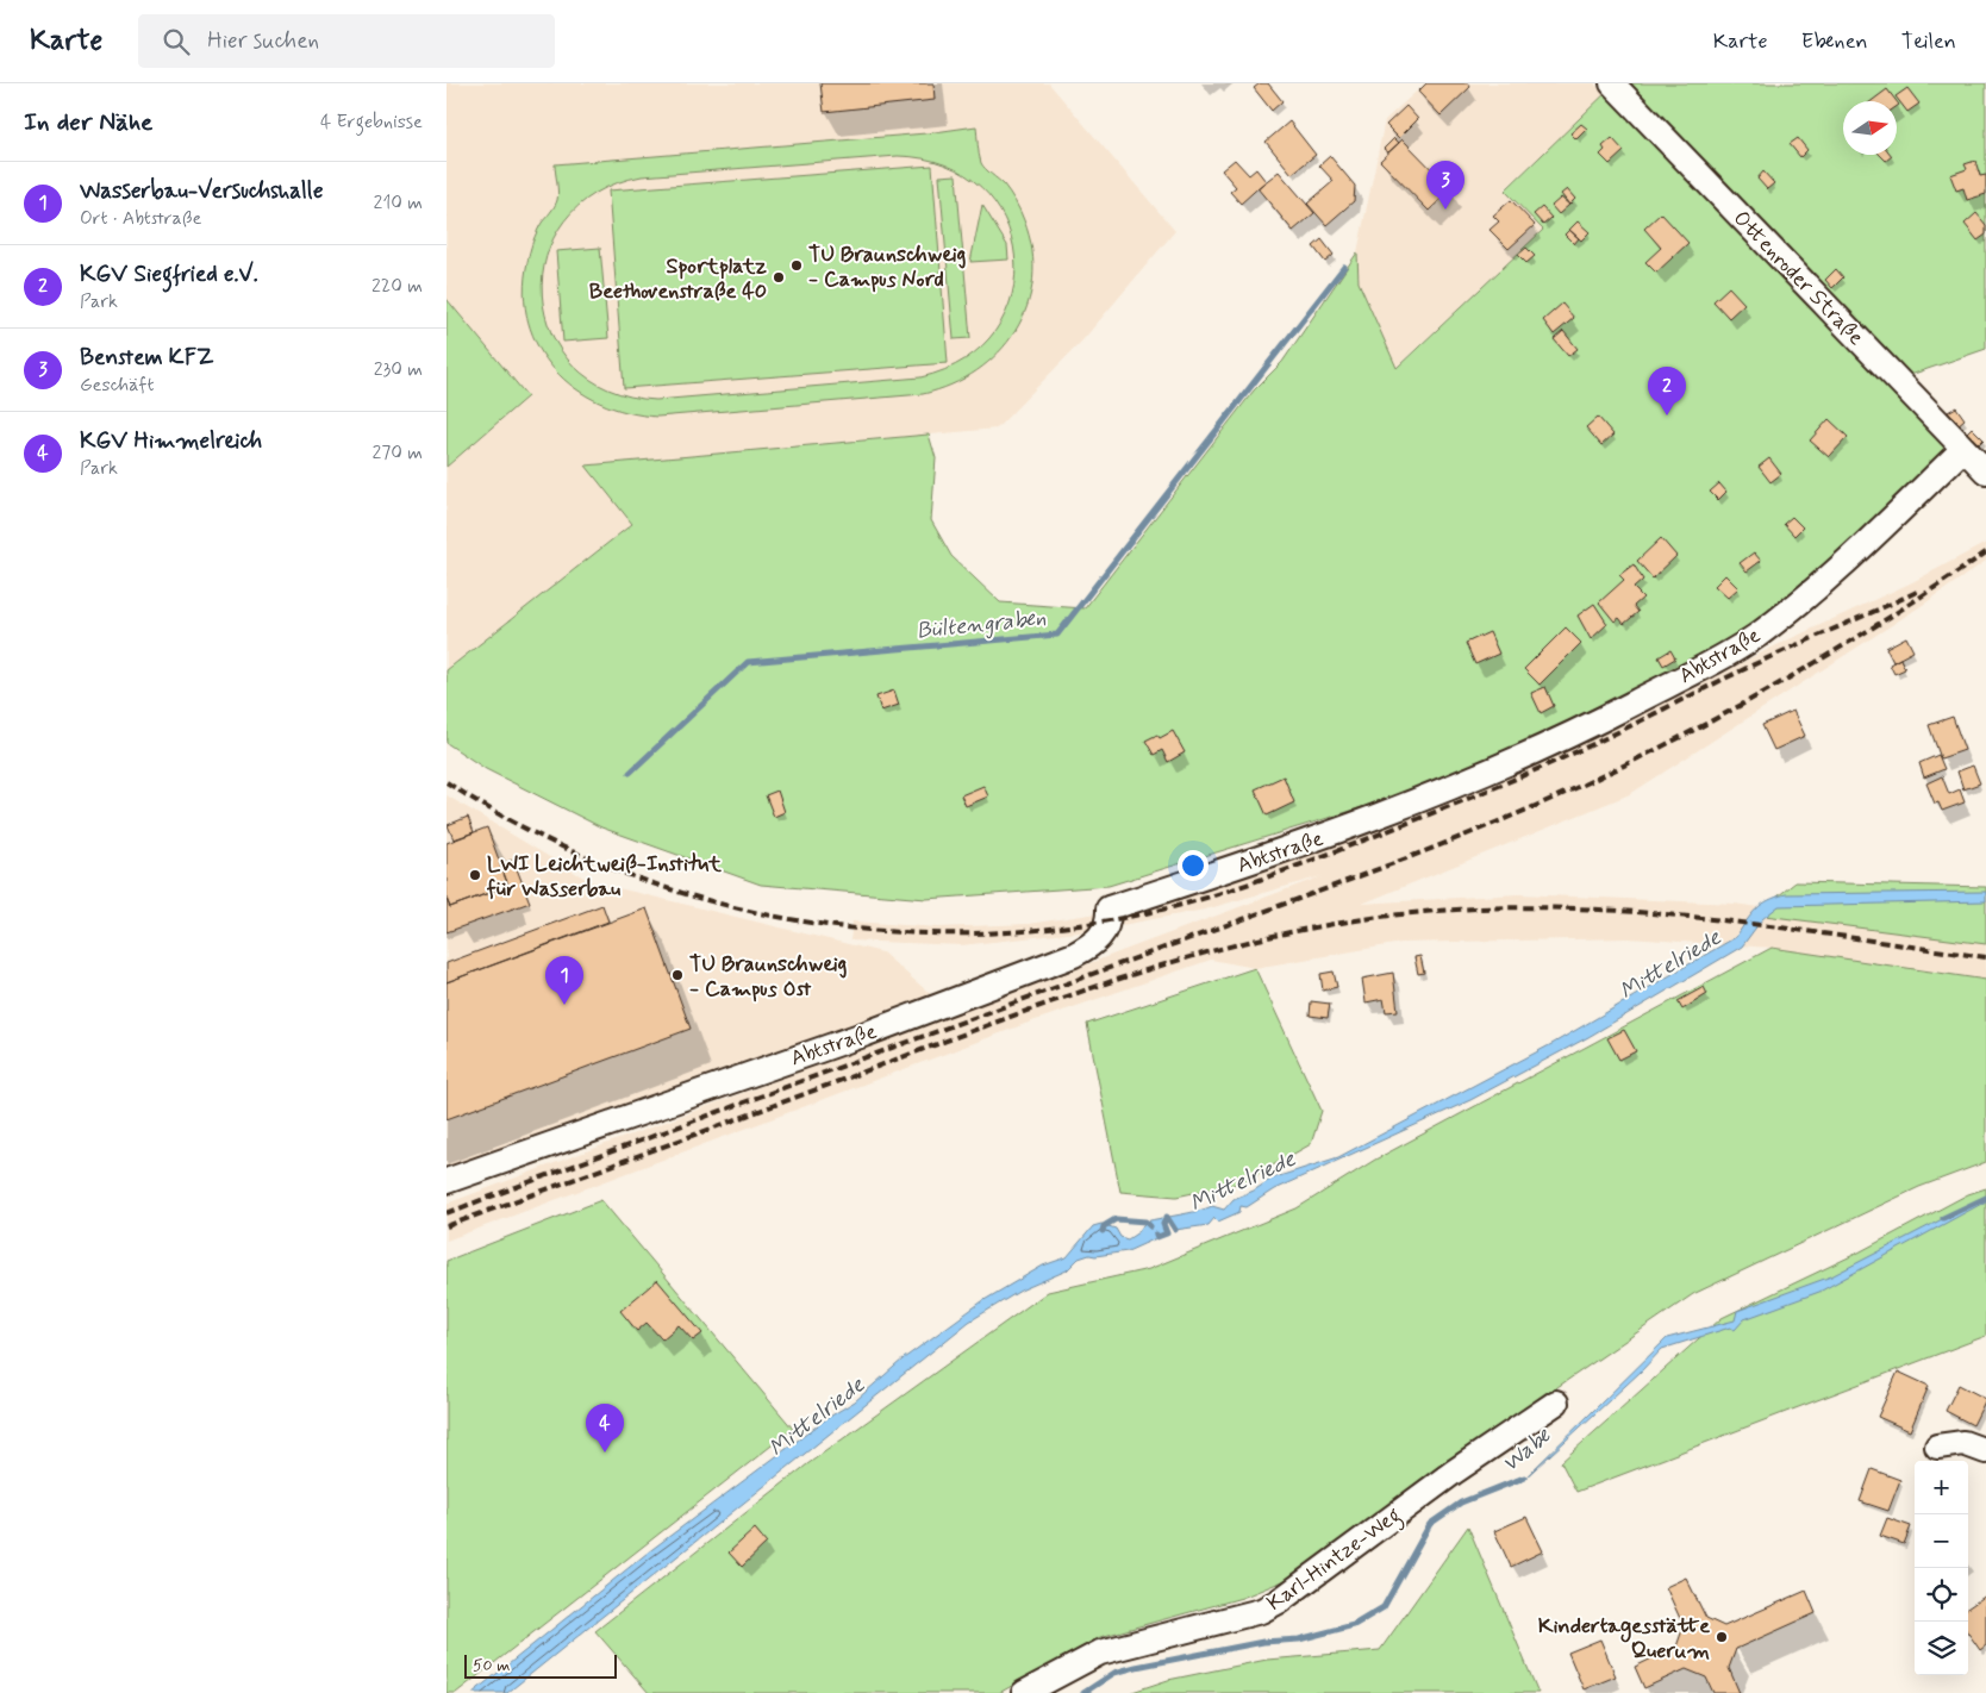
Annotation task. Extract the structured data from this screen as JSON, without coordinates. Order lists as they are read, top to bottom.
{
  "streets": {
    "street": ["Ottenroder Straße", "Abtstraße", "Karl-Hintze-Weg"]
  },
  "crossings": [
    ["Ottenroder Straße", "Abtstraße"]
  ],
  "water": ["Bültengraben", "Mittelriede", "Wabe"],
  "places": [
    "TU Braunschweig - Campus Nord",
    "Sportplatz Beethovenstraße 40",
    "LWI Leichtweiß-Institut für Wasserbau",
    "TU Braunschweig - Campus Ost",
    "Kindertagesstätte Querum"
  ],
  "scale_bar": "50 m",
  "north": "right",
  "page": {
    "header": "Karte",
    "search": "Hier suchen",
    "nav": ["Karte", "Ebenen", "Teilen"],
    "heading": ["In der Nähe", "4 Ergebnisse"],
    "list": [
      {
        "mark": "1",
        "name": "Wasserbau-Versuchshalle",
        "note": "Ort · Abtstraße",
        "value": "210 m"
      },
      {
        "mark": "2",
        "name": "KGV Siegfried e.V.",
        "note": "Park",
        "value": "220 m"
      },
      {
        "mark": "3",
        "name": "Benstem KFZ",
        "note": "Geschäft",
        "value": "230 m"
      },
      {
        "mark": "4",
        "name": "KGV Himmelreich",
        "note": "Park",
        "value": "270 m"
      }
    ],
    "pins": [
      "3",
      "2",
      "1",
      "4"
    ],
    "map_buttons": ["+", "−"],
    "scale": "50 m"
  }
}
